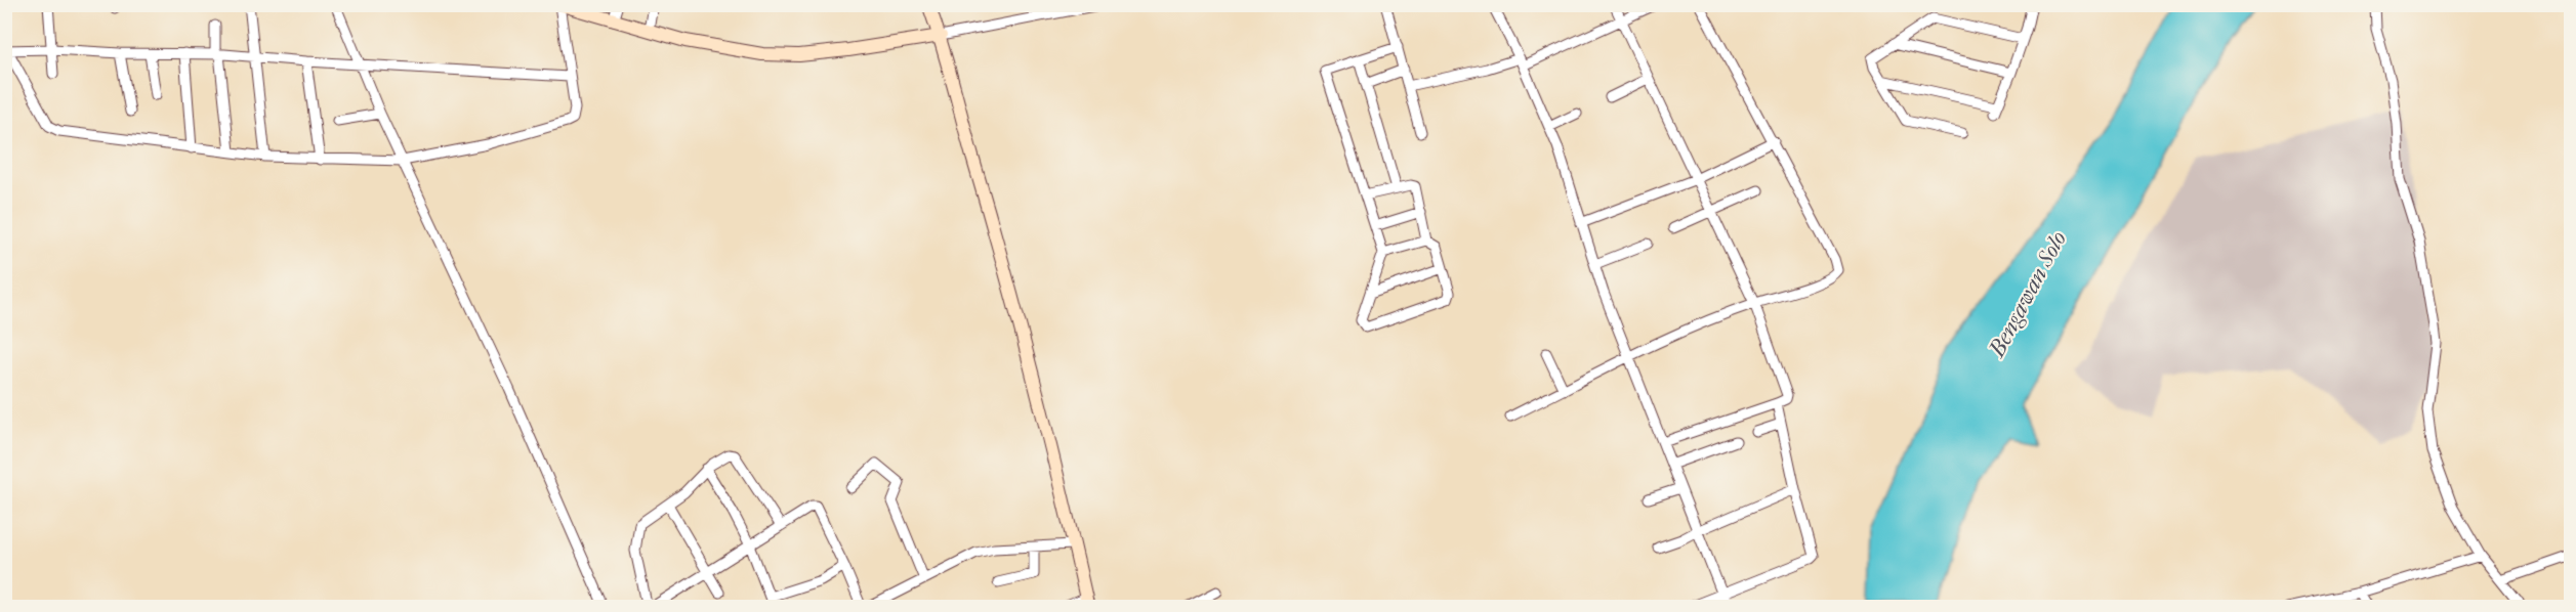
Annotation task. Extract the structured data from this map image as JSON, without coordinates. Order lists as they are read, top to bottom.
{
  "water": ["Bengawan Solo"]
}
